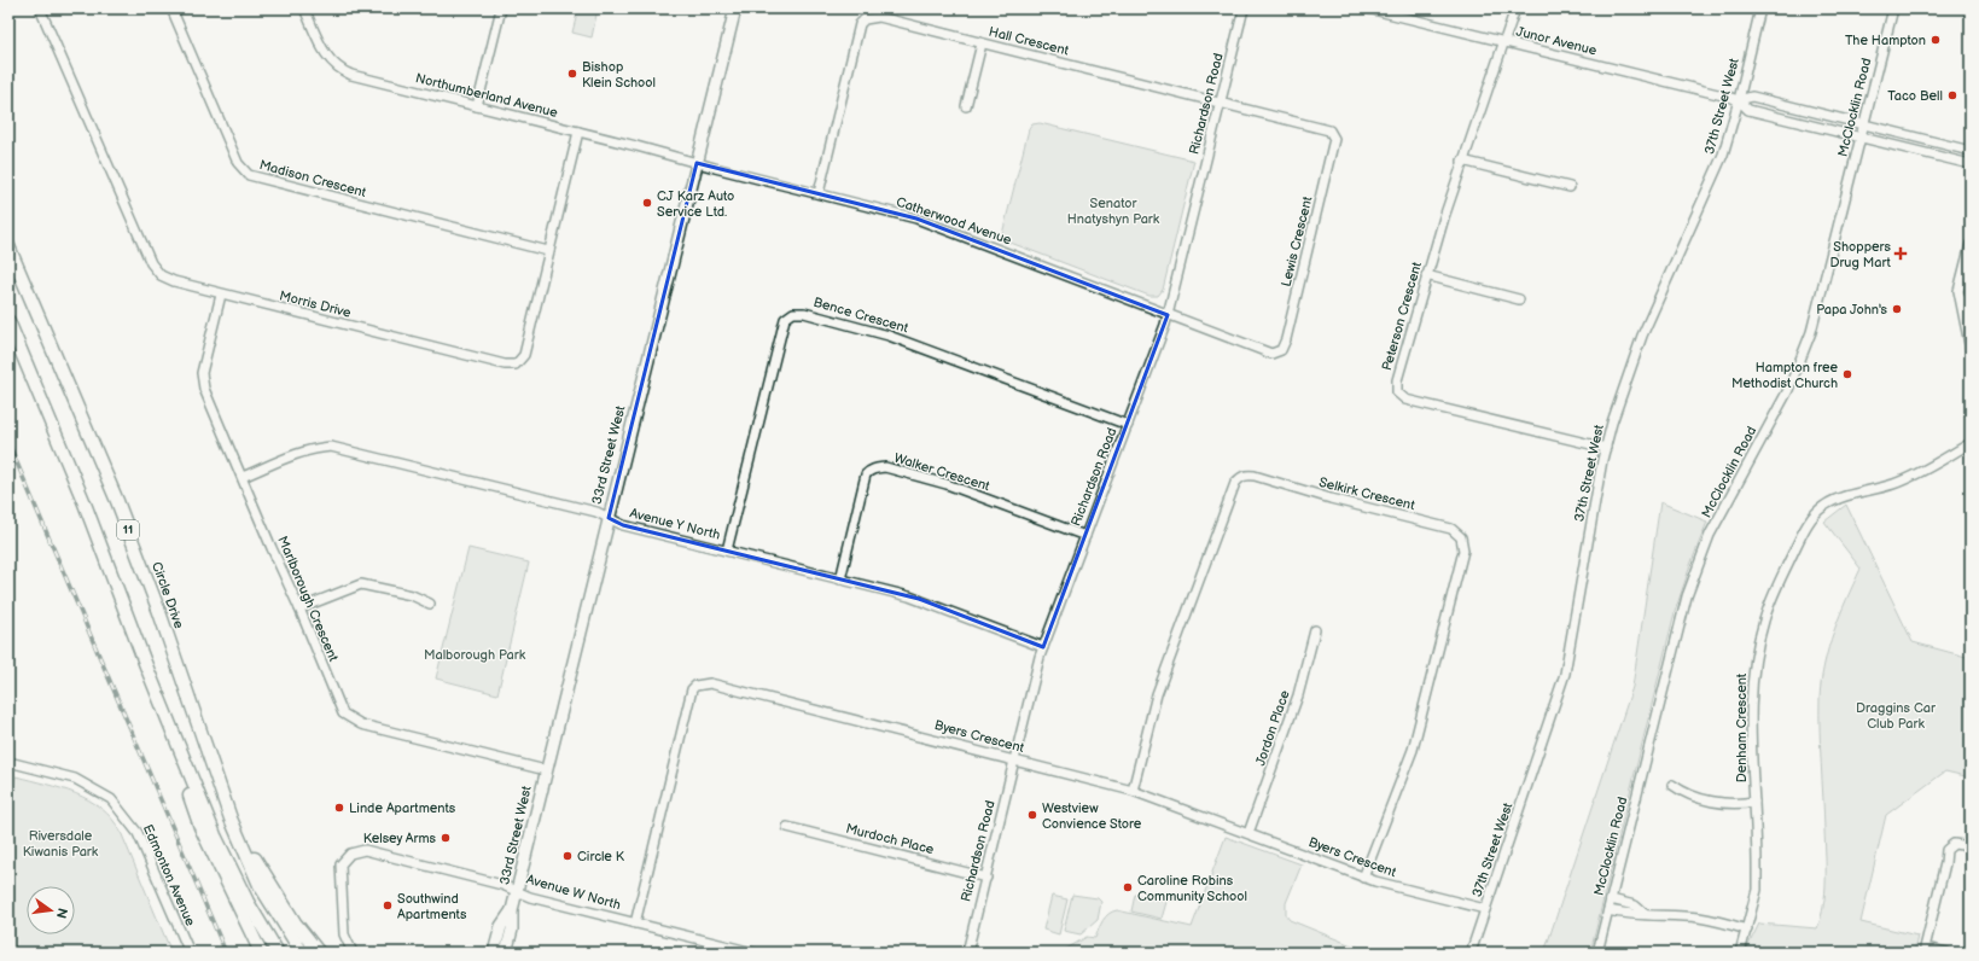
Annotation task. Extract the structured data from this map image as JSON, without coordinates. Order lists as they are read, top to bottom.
{
  "streets": {
    "highway": ["11", "Circle Drive"],
    "main road": ["33rd Street West"],
    "street": [
      "Hall Crescent",
      "Junor Avenue",
      "Northumberland Avenue",
      "Richardson Road",
      "37th Street West",
      "McClocklin Road",
      "Madison Crescent",
      "Catherwood Avenue",
      "Lewis Crescent",
      "Morris Drive",
      "Bence Crescent",
      "Peterson Crescent",
      "Walker Crescent",
      "Selkirk Crescent",
      "Avenue Y North",
      "Marlborough Crescent",
      "Jordon Place",
      "Denham Crescent",
      "Byers Crescent",
      "Murdoch Place",
      "Edmonton Avenue",
      "Avenue W North"
    ]
  },
  "crossings": [
    ["Hall Crescent", "Richardson Road"],
    ["Hall Crescent", "Catherwood Avenue"],
    ["Hall Crescent", "Lewis Crescent"],
    ["Junor Avenue", "37th Street West"],
    ["Junor Avenue", "McClocklin Road"],
    ["Junor Avenue", "Peterson Crescent"],
    ["Northumberland Avenue", "Catherwood Avenue"],
    ["Northumberland Avenue", "Morris Drive"],
    ["Northumberland Avenue", "33rd Street West"],
    ["Richardson Road", "Catherwood Avenue"],
    ["Richardson Road", "Lewis Crescent"],
    ["Richardson Road", "Bence Crescent"],
    ["Richardson Road", "Walker Crescent"],
    ["Richardson Road", "Avenue Y North"],
    ["Richardson Road", "Byers Crescent"],
    ["Richardson Road", "Murdoch Place"],
    ["37th Street West", "Peterson Crescent"],
    ["37th Street West", "Byers Crescent"],
    ["Madison Crescent", "Morris Drive"],
    ["Catherwood Avenue", "Lewis Crescent"],
    ["Catherwood Avenue", "33rd Street West"],
    ["Morris Drive", "Marlborough Crescent"],
    ["Bence Crescent", "Avenue Y North"],
    ["33rd Street West", "Avenue Y North"],
    ["33rd Street West", "Marlborough Crescent"],
    ["33rd Street West", "Avenue W North"],
    ["Walker Crescent", "Avenue Y North"],
    ["Selkirk Crescent", "Byers Crescent"],
    ["Avenue Y North", "Marlborough Crescent"],
    ["Jordon Place", "Byers Crescent"],
    ["Byers Crescent", "Avenue W North"]
  ],
  "parks": [
    "Senator Hnatyshyn Park",
    "Malborough Park",
    "Draggins Car Club Park",
    "Riversdale Kiwanis Park"
  ],
  "places": {
    "other": [
      "The Hampton",
      "Bishop Klein School",
      "Taco Bell",
      "CJ Karz Auto Service Ltd.",
      "Papa John's",
      "Hampton free Methodist Church",
      "Linde Apartments",
      "Westview Convience Store",
      "Kelsey Arms",
      "Circle K",
      "Caroline Robins Community School",
      "Southwind Apartments"
    ],
    "health": ["Shoppers Drug Mart"]
  },
  "north": "right"
}
